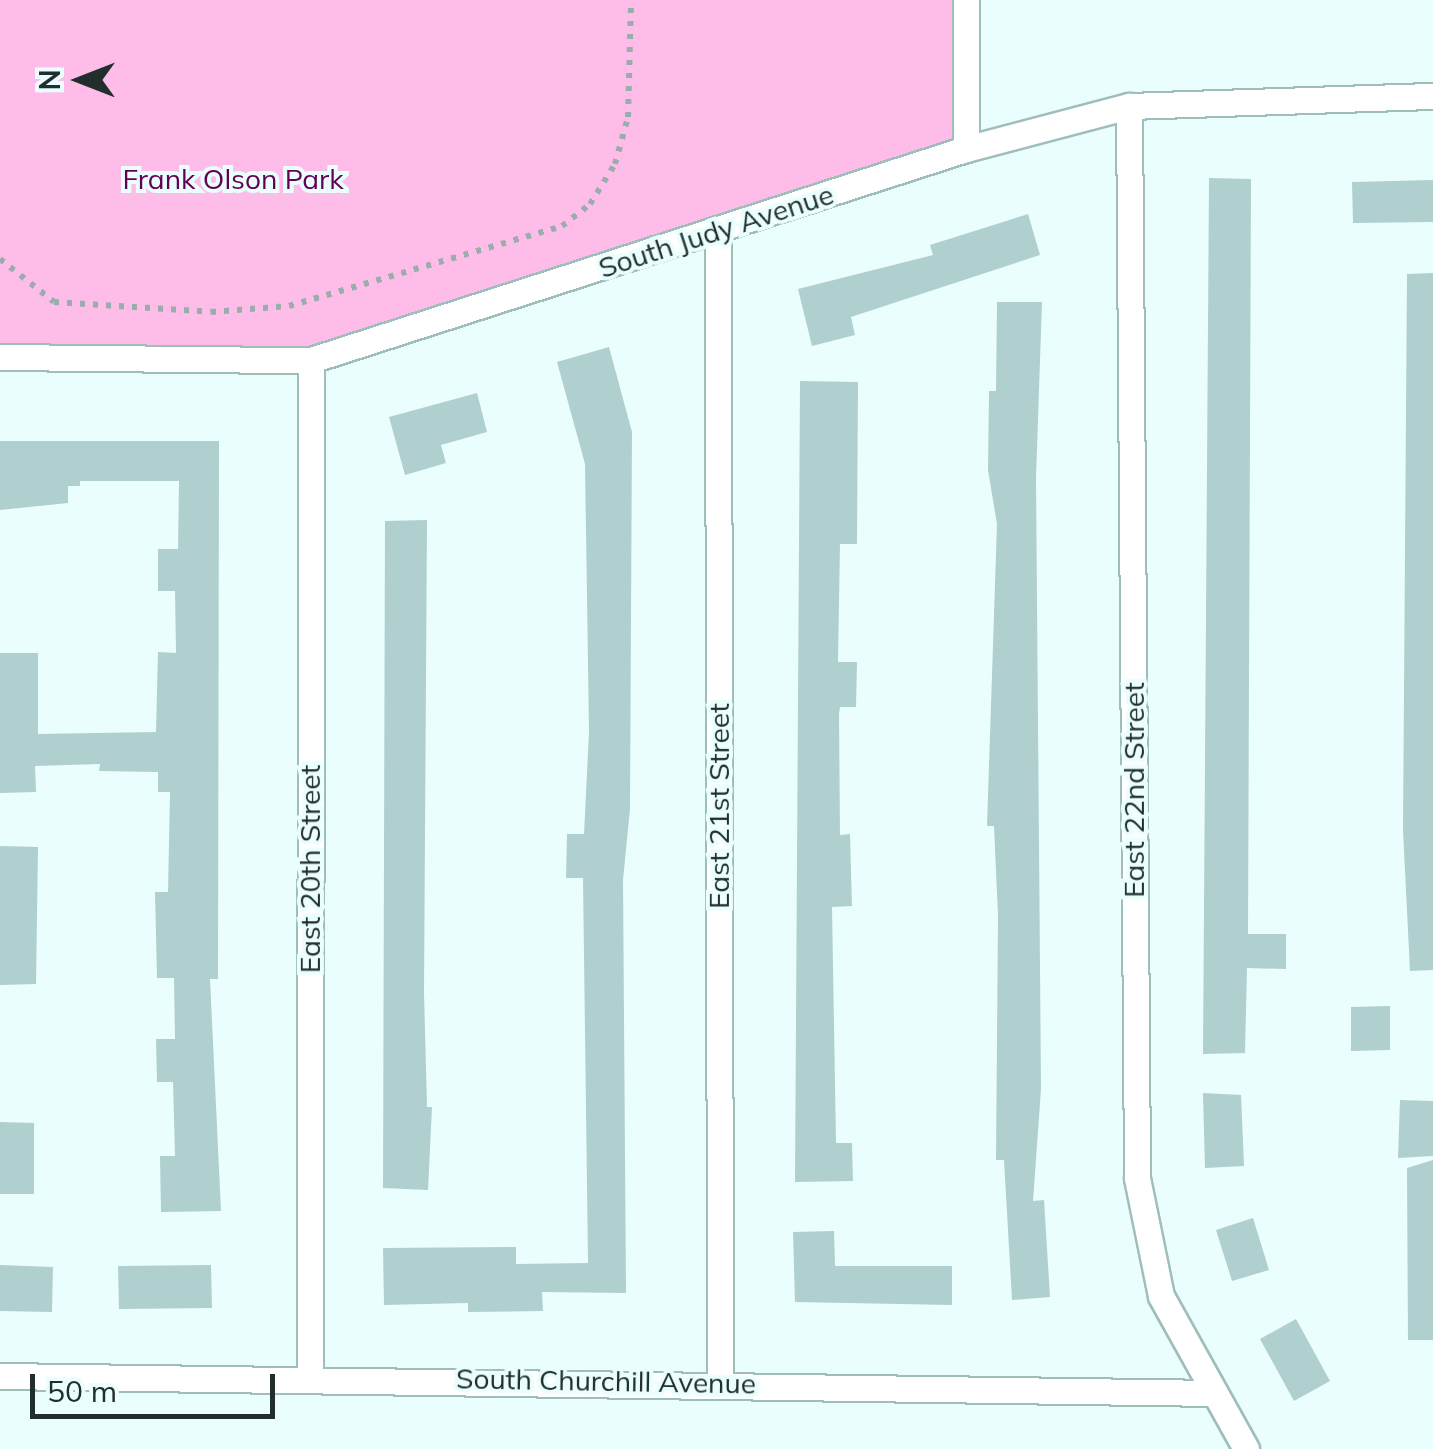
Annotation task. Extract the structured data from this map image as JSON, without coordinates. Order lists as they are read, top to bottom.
{
  "streets": {
    "street": [
      "South Judy Avenue",
      "East 22nd Street",
      "East 21st Street",
      "East 20th Street",
      "South Churchill Avenue"
    ]
  },
  "crossings": [
    ["South Judy Avenue", "East 22nd Street"],
    ["South Judy Avenue", "East 21st Street"],
    ["South Judy Avenue", "East 20th Street"],
    ["East 22nd Street", "South Churchill Avenue"],
    ["East 21st Street", "South Churchill Avenue"],
    ["East 20th Street", "South Churchill Avenue"]
  ],
  "parks": ["Frank Olson Park"],
  "scale_bar": "50 m",
  "north": "left"
}
